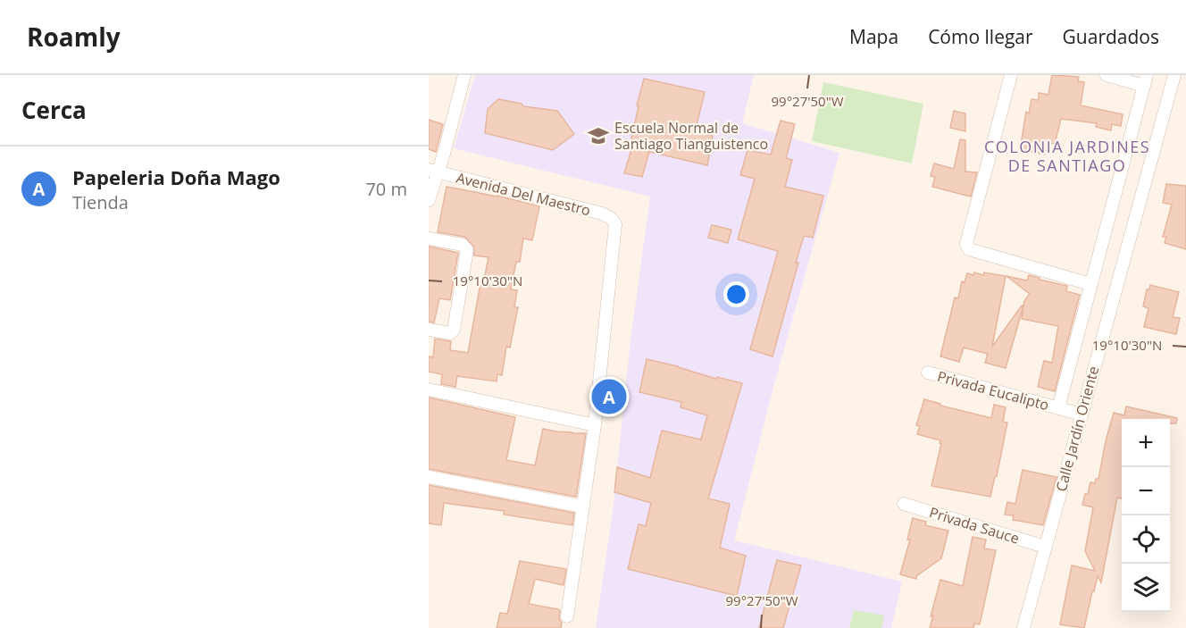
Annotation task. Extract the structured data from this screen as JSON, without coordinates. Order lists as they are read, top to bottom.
{
  "streets": {
    "street": [
      "Avenida Del Maestro",
      "Privada Eucalipto",
      "Calle Jardín Oriente",
      "Privada Sauce"
    ]
  },
  "crossings": [
    ["Privada Eucalipto", "Calle Jardín Oriente"],
    ["Calle Jardín Oriente", "Privada Sauce"]
  ],
  "districts": ["COLONIA JARDINES DE SANTIAGO"],
  "places": {
    "school or university": ["Escuela Normal de Santiago Tianguistenco"]
  },
  "page": {
    "header": "Roamly",
    "nav": ["Mapa", "Cómo llegar", "Guardados"],
    "heading": "Cerca",
    "list": [
      {
        "mark": "A",
        "name": "Papeleria Doña Mago",
        "note": "Tienda",
        "value": "70 m"
      }
    ],
    "pins": "A",
    "map_buttons": ["+", "−"]
  },
  "coordinates": ["99°27'50\"W", "19°10'30\"N"]
}
